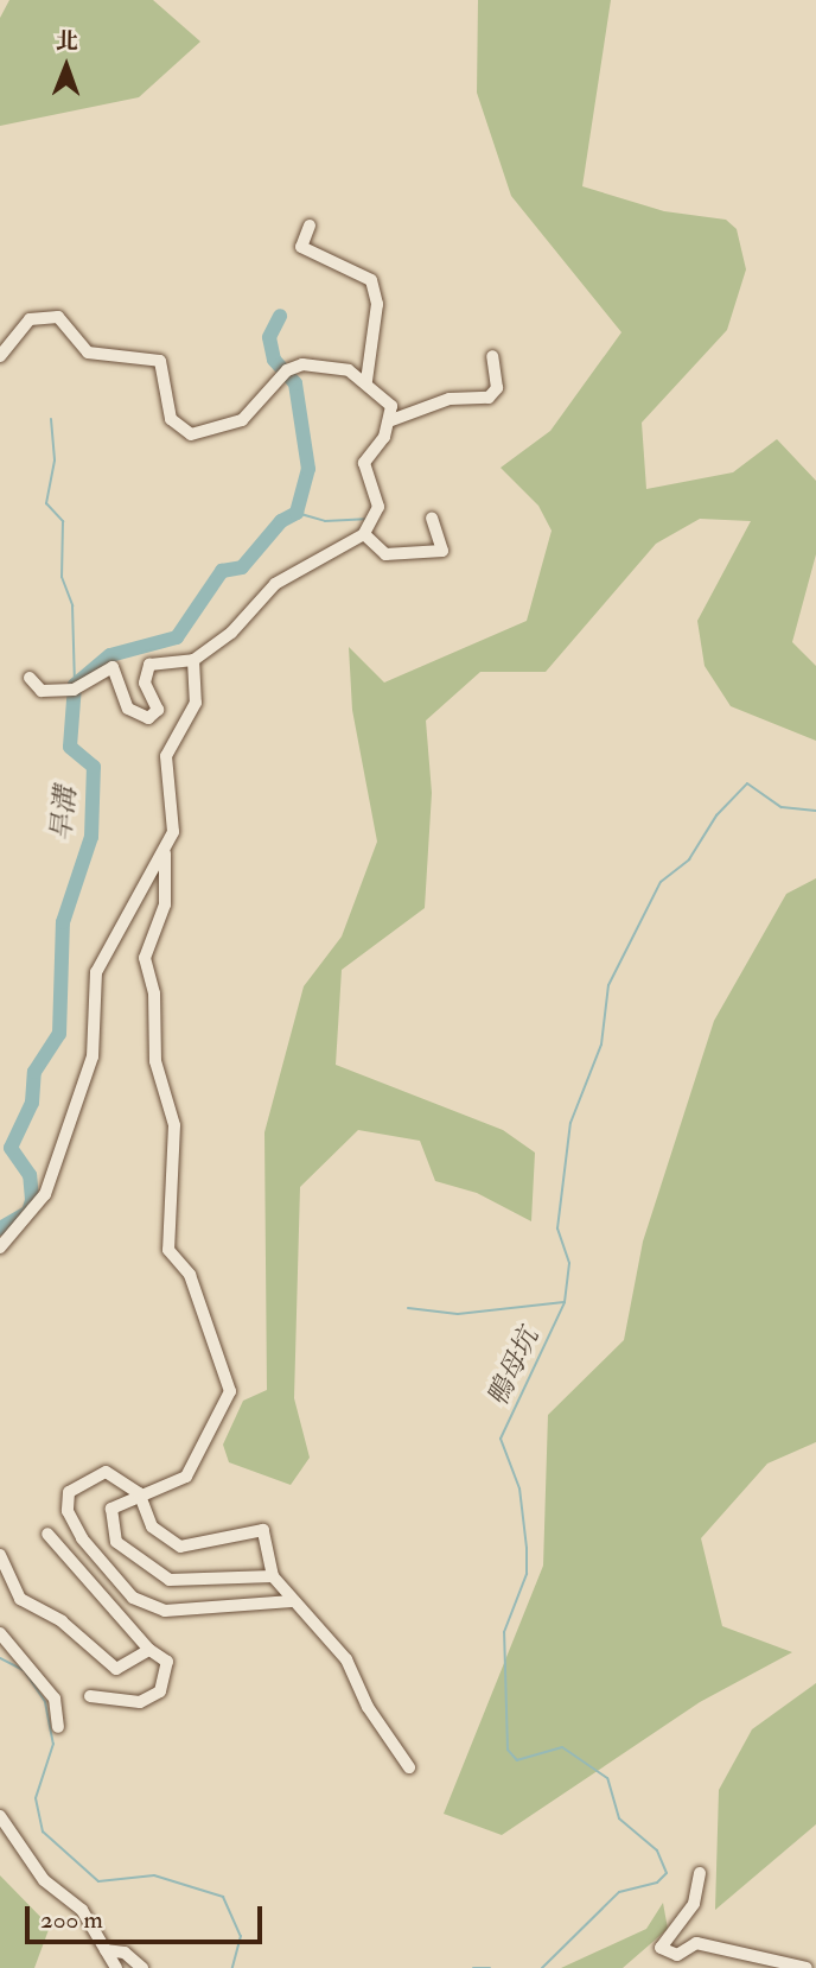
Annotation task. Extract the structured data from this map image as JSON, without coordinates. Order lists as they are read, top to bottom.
{
  "water": ["旱溝", "鴨母坑"],
  "scale_bar": "200 m",
  "north": "top"
}
